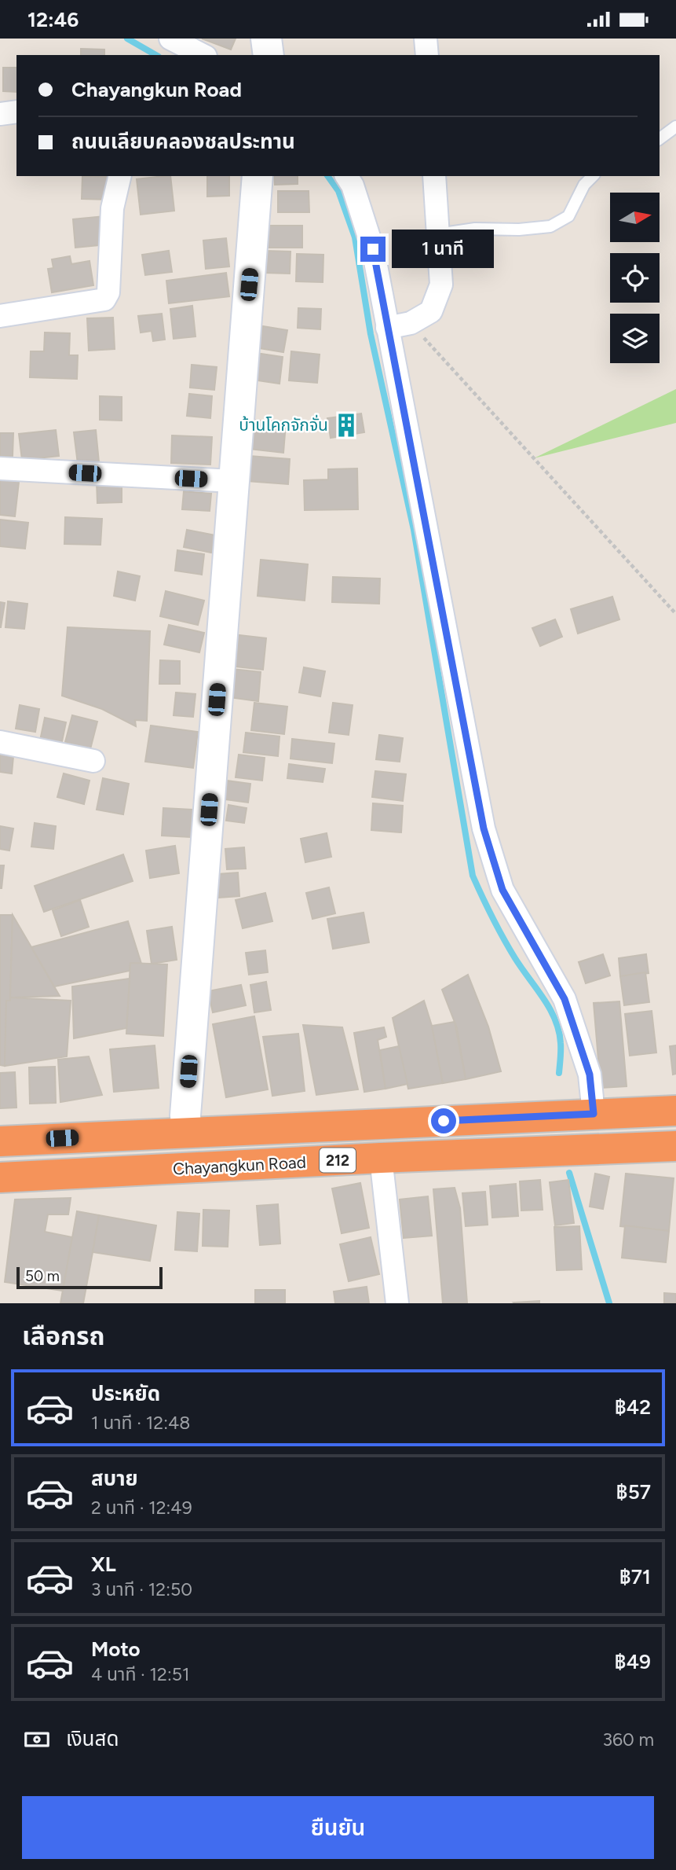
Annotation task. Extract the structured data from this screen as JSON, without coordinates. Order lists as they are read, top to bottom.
{
  "streets": {
    "highway": ["212", "Chayangkun Road"]
  },
  "places": {
    "building": ["บ้านโคกจักจั่น"]
  },
  "scale_bar": "50 m",
  "north": "right",
  "page": {
    "status": "12:46",
    "banner": ["Chayangkun Road", "ถนนเลียบคลองชลประทาน"],
    "bubble": "1 นาที",
    "scale": "50 m",
    "heading": "เลือกรถ",
    "list": [
      {
        "name": "ประหยัด",
        "note": "1 นาที · 12:48",
        "value": "฿42"
      },
      {
        "name": "สบาย",
        "note": "2 นาที · 12:49",
        "value": "฿57"
      },
      {
        "name": "XL",
        "note": "3 นาที · 12:50",
        "value": "฿71"
      },
      {
        "name": "Moto",
        "note": "4 นาที · 12:51",
        "value": "฿49"
      }
    ],
    "pay": ["เงินสด", "360 m"],
    "buttons": "ยืนยัน"
  }
}
